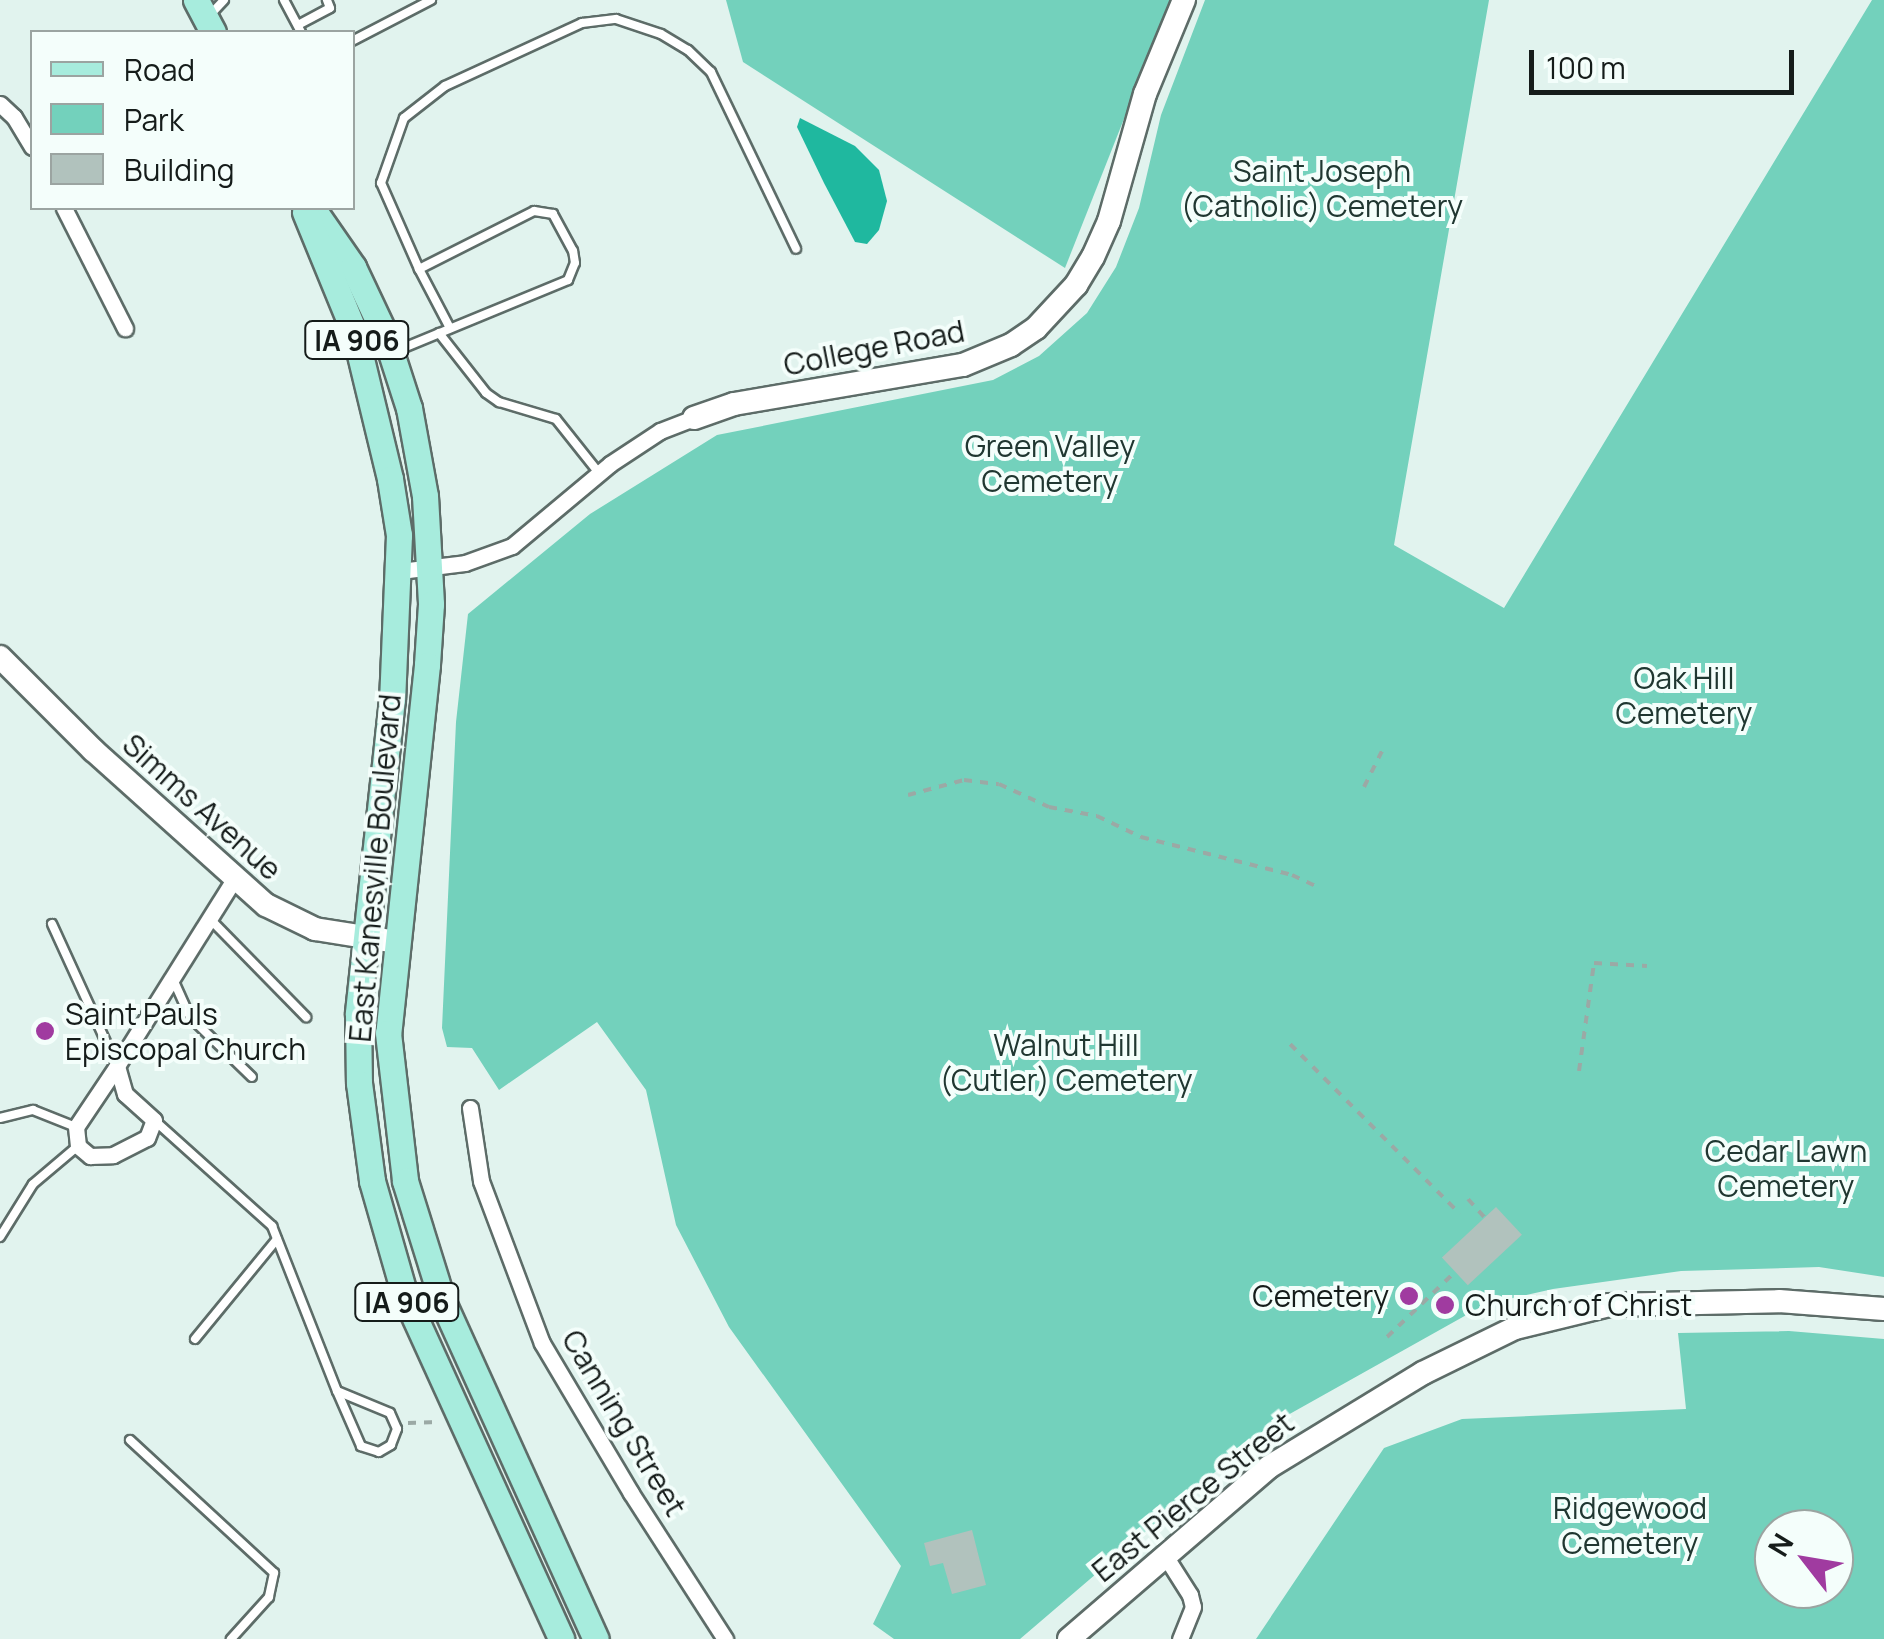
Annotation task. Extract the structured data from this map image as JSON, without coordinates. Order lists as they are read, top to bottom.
{
  "streets": {
    "main road": ["IA 906", "East Kanesville Boulevard"],
    "street": [
      "College Road",
      "Simms Avenue",
      "Canning Street",
      "East Pierce Street"
    ]
  },
  "crossings": [
    ["College Road", "East Kanesville Boulevard"],
    ["Simms Avenue", "East Kanesville Boulevard"]
  ],
  "parks": [
    "Saint Joseph (Catholic) Cemetery",
    "Green Valley Cemetery",
    "Oak Hill Cemetery",
    "Walnut Hill (Cutler) Cemetery",
    "Cedar Lawn Cemetery",
    "Ridgewood Cemetery"
  ],
  "places": ["Saint Pauls Episcopal Church", "Cemetery", "Church of Christ"],
  "legend": ["Road", "Park", "Building"],
  "scale_bar": "100 m",
  "north": "top left"
}
